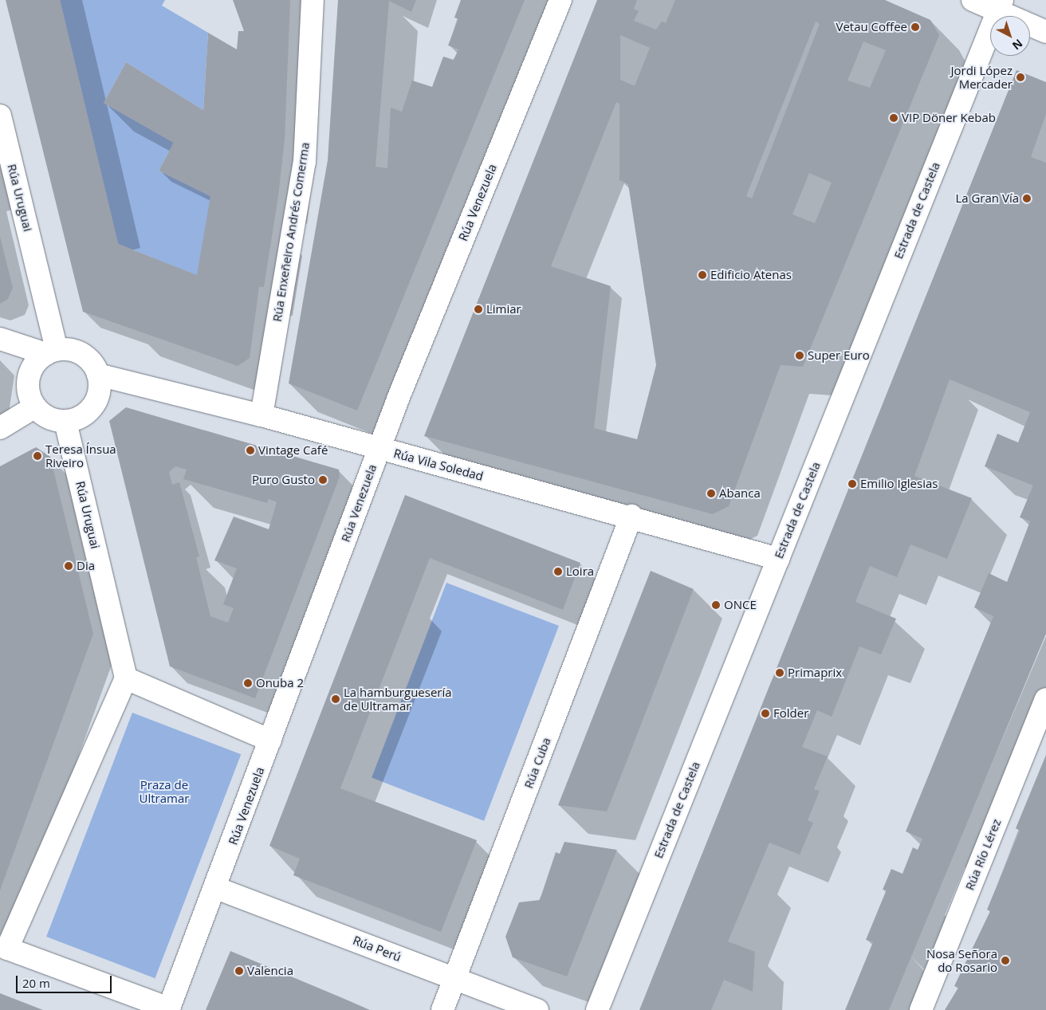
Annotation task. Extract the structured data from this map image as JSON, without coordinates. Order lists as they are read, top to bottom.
{
  "streets": {
    "street": [
      "Rúa Uruguai",
      "Rúa Venezuela",
      "Estrada de Castela",
      "Rúa Enxeñeiro Andrés Comerma",
      "Rúa Vila Soledad",
      "Rúa Cuba",
      "Rúa Río Lérez",
      "Rúa Perú"
    ]
  },
  "crossings": [
    ["Rúa Uruguai", "Rúa Vila Soledad"],
    ["Rúa Venezuela", "Rúa Vila Soledad"],
    ["Rúa Venezuela", "Rúa Perú"],
    ["Estrada de Castela", "Rúa Vila Soledad"],
    ["Rúa Enxeñeiro Andrés Comerma", "Rúa Vila Soledad"],
    ["Rúa Vila Soledad", "Rúa Cuba"],
    ["Rúa Cuba", "Rúa Perú"]
  ],
  "parks": ["Praza de Ultramar"],
  "places": [
    "Vetau Coffee",
    "Jordi López Mercader",
    "VIP Döner Kebab",
    "La Gran Vía",
    "Edificio Atenas",
    "Limiar",
    "Super Euro",
    "Vintage Café",
    "Teresa Ínsua Riveiro",
    "Puro Gusto",
    "Emilio Iglesias",
    "Abanca",
    "Dia",
    "Loira",
    "ONCE",
    "Primaprix",
    "Onuba 2",
    "La hamburguesería de Ultramar",
    "Folder",
    "Nosa Señora do Rosario",
    "Valencia"
  ],
  "scale_bar": "20 m",
  "north": "bottom right"
}
